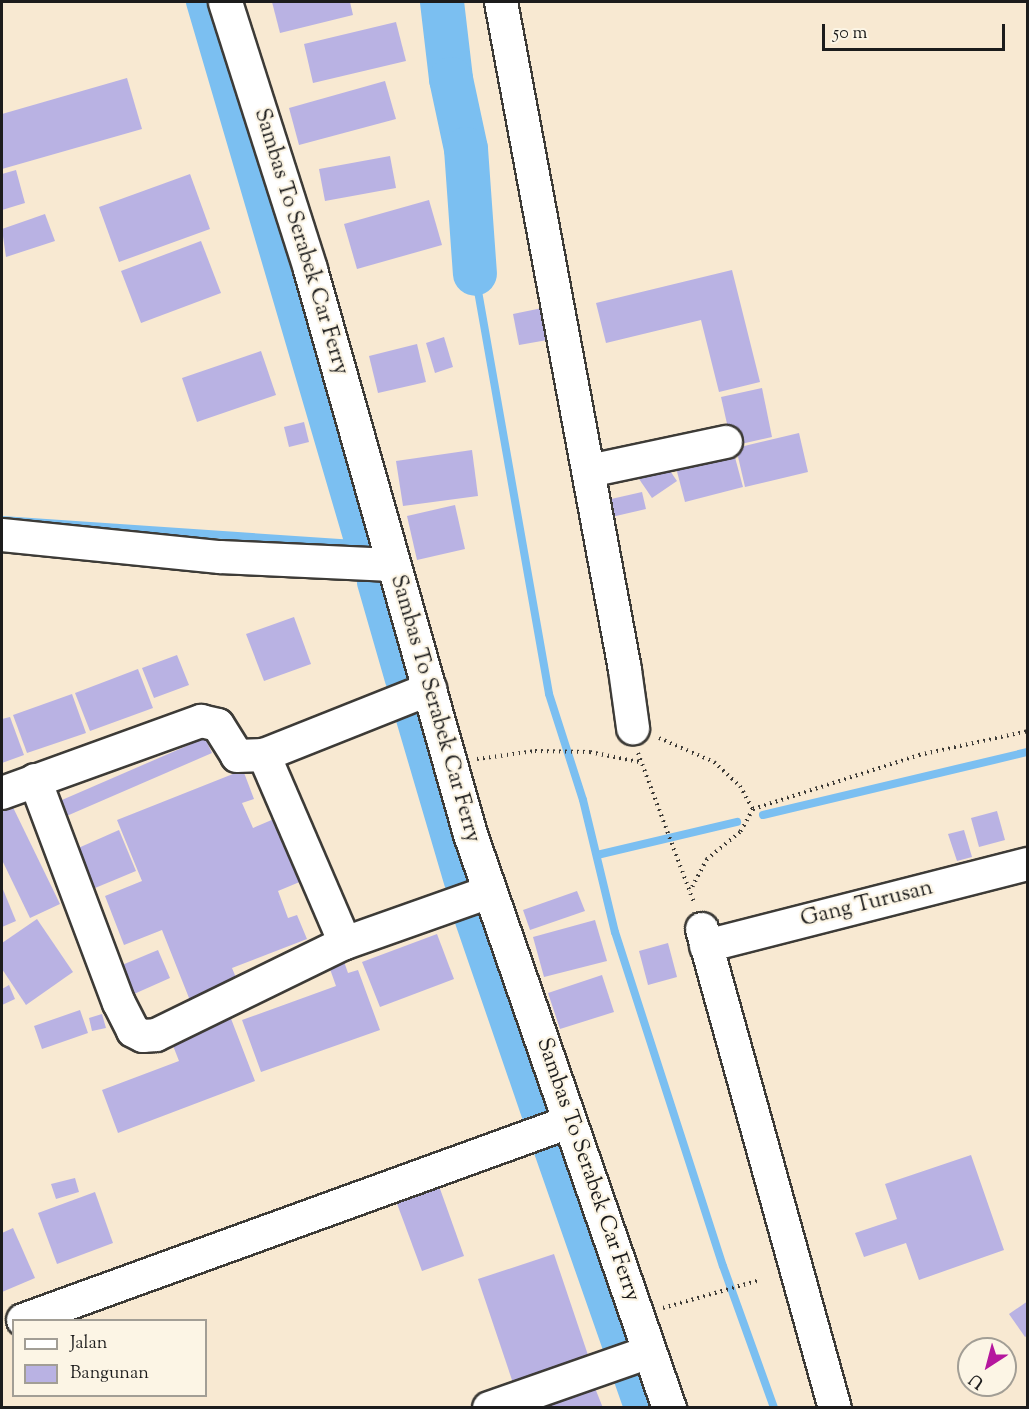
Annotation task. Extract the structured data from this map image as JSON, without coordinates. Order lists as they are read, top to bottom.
{
  "streets": {
    "highway": ["Sambas To Serabek Car Ferry"],
    "street": ["Gang Turusan"]
  },
  "legend": ["Jalan", "Bangunan"],
  "scale_bar": "50 m",
  "north": "bottom left"
}
